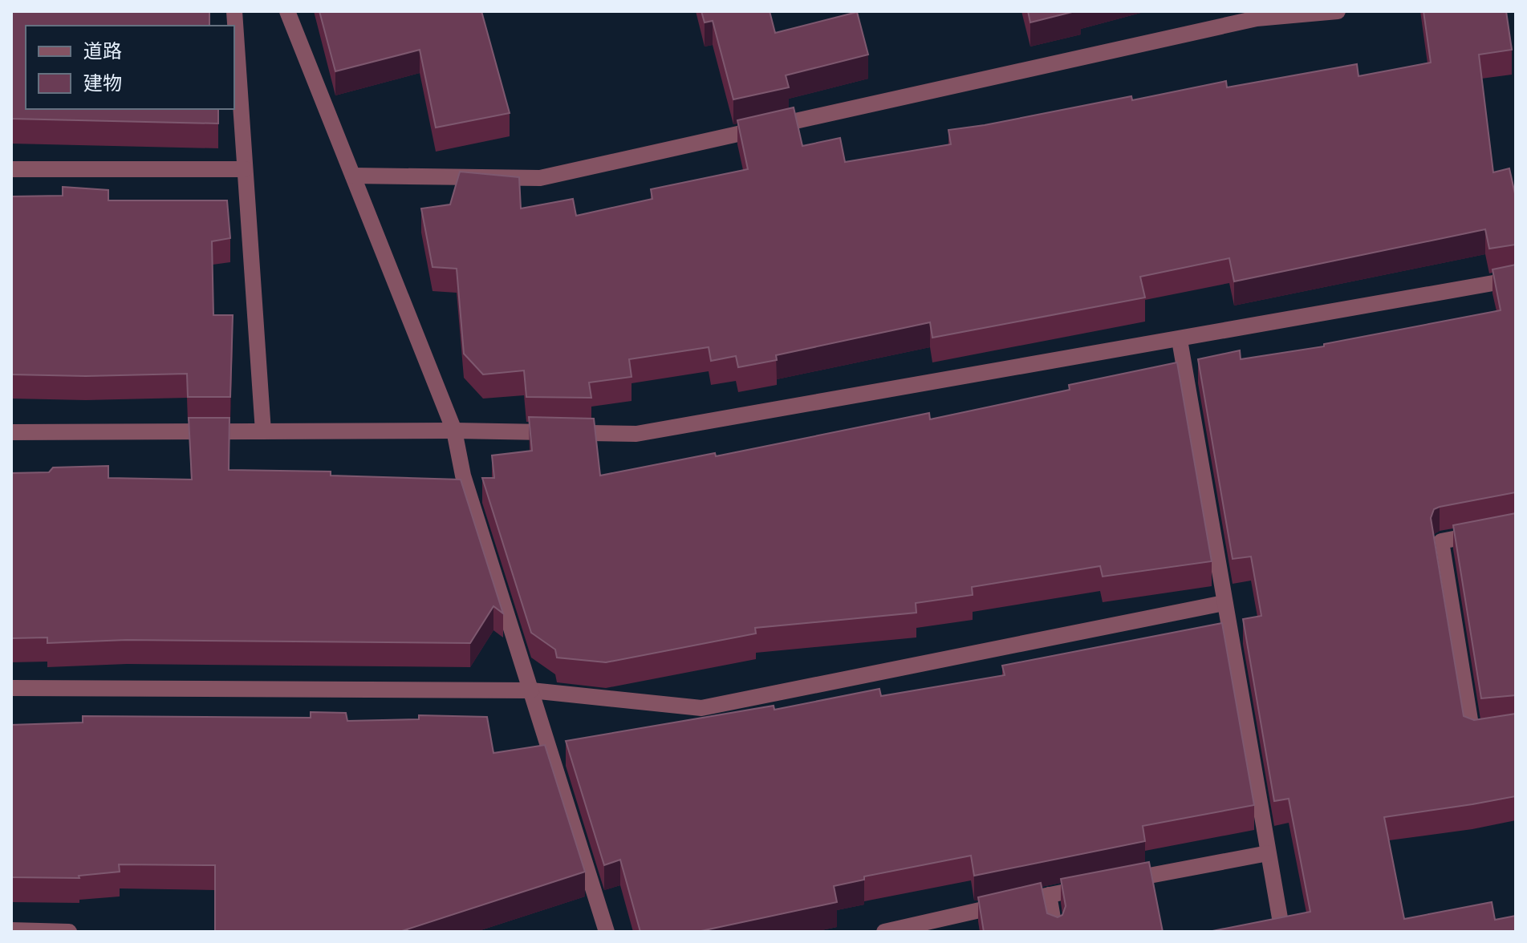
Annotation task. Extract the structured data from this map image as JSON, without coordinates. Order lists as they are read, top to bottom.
{
  "legend": ["道路", "建物"]
}
